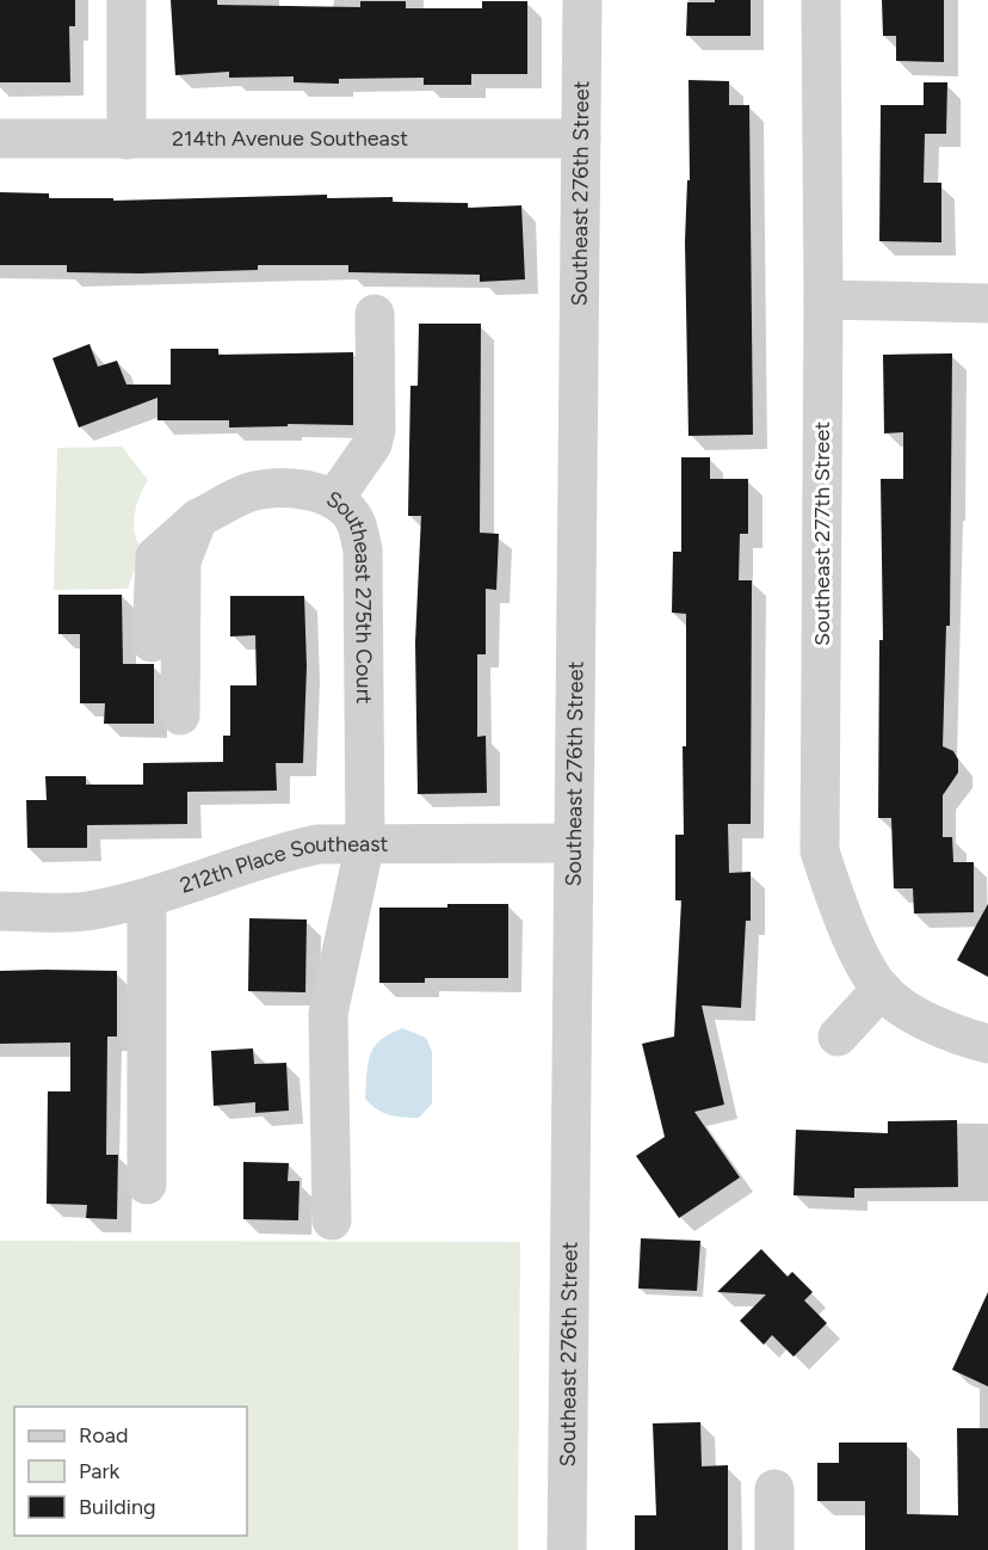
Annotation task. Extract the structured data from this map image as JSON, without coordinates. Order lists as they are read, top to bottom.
{
  "streets": {
    "street": [
      "214th Avenue Southeast",
      "Southeast 276th Street",
      "Southeast 277th Street",
      "Southeast 275th Court",
      "212th Place Southeast"
    ]
  },
  "crossings": [
    ["214th Avenue Southeast", "Southeast 276th Street"],
    ["Southeast 276th Street", "212th Place Southeast"],
    ["Southeast 275th Court", "212th Place Southeast"]
  ],
  "legend": ["Road", "Park", "Building"]
}
